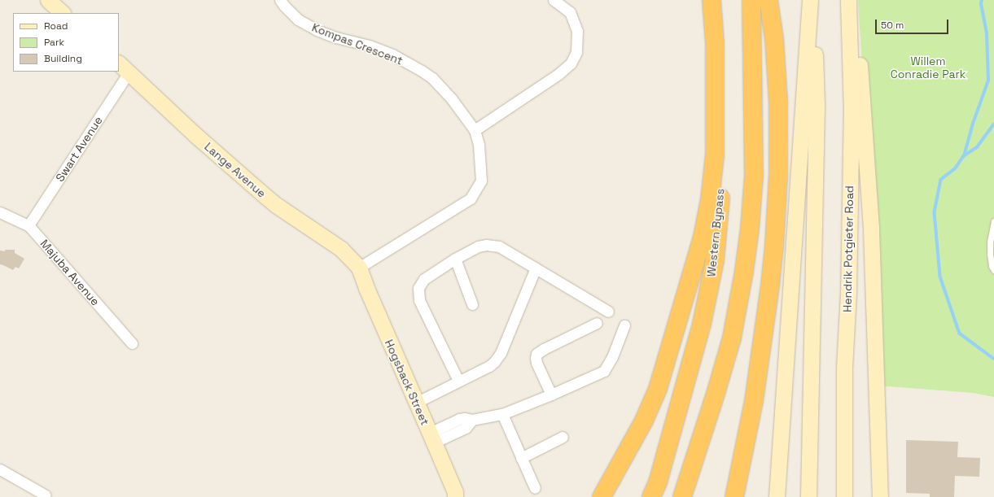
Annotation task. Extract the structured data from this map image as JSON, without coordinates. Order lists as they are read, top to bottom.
{
  "streets": {
    "highway": ["Western Bypass"],
    "main road": ["Lange Avenue", "Hendrik Potgieter Road", "Hogsback Street"],
    "street": ["Kompas Crescent", "Swart Avenue", "Majuba Avenue"]
  },
  "crossings": [
    ["Kompas Crescent", "Lange Avenue"],
    ["Kompas Crescent", "Hogsback Street"],
    ["Swart Avenue", "Lange Avenue"],
    ["Swart Avenue", "Majuba Avenue"],
    ["Lange Avenue", "Hogsback Street"]
  ],
  "parks": ["Willem Conradie Park"],
  "legend": ["Road", "Park", "Building"],
  "scale_bar": "50 m"
}
